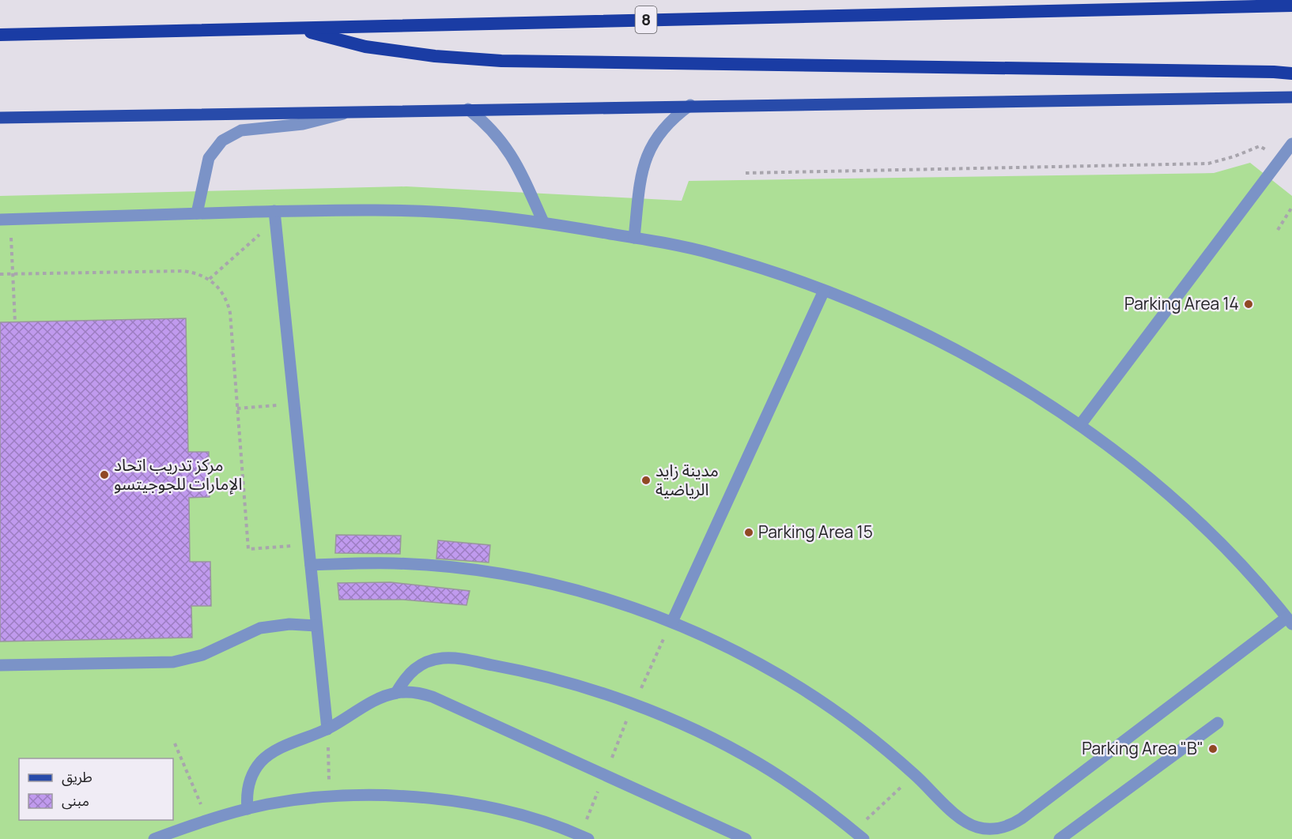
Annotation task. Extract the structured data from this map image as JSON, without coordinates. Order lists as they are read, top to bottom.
{
  "streets": {
    "highway": ["8"]
  },
  "places": [
    "Parking Area 14",
    "مركز تدريب اتحاد الإمارات للجوجيتسو",
    "مدينة زايد الرياضية",
    "Parking Area 15",
    "Parking Area \"B\""
  ],
  "legend": ["طريق", "مبنى"]
}
